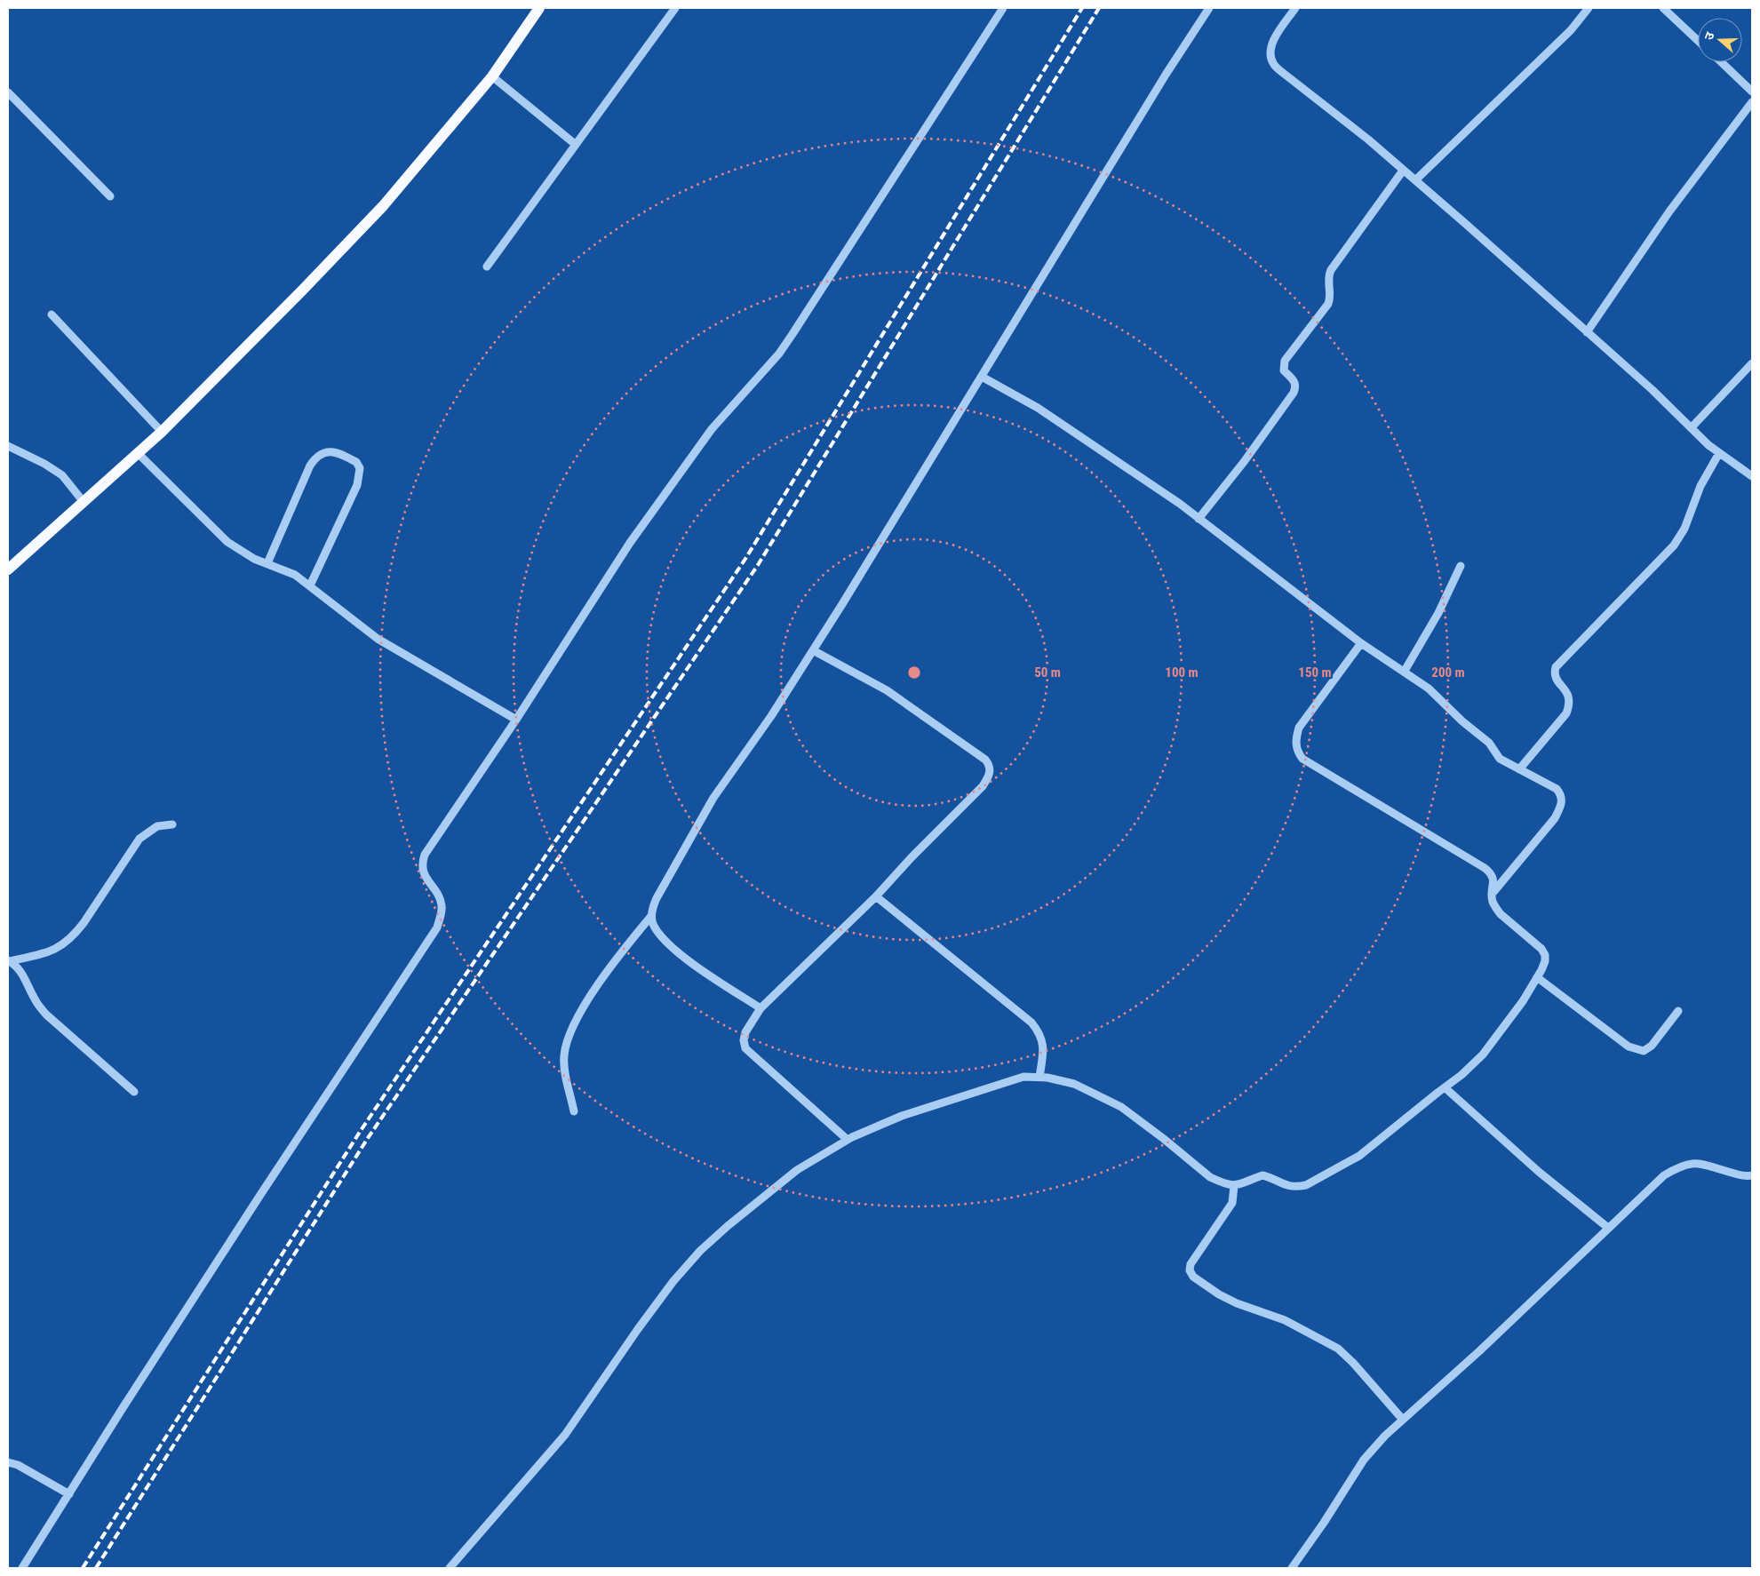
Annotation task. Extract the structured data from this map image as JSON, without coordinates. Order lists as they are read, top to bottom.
{
  "north": "left",
  "rings": [
    "50 m",
    "100 m",
    "150 m",
    "200 m"
  ]
}
